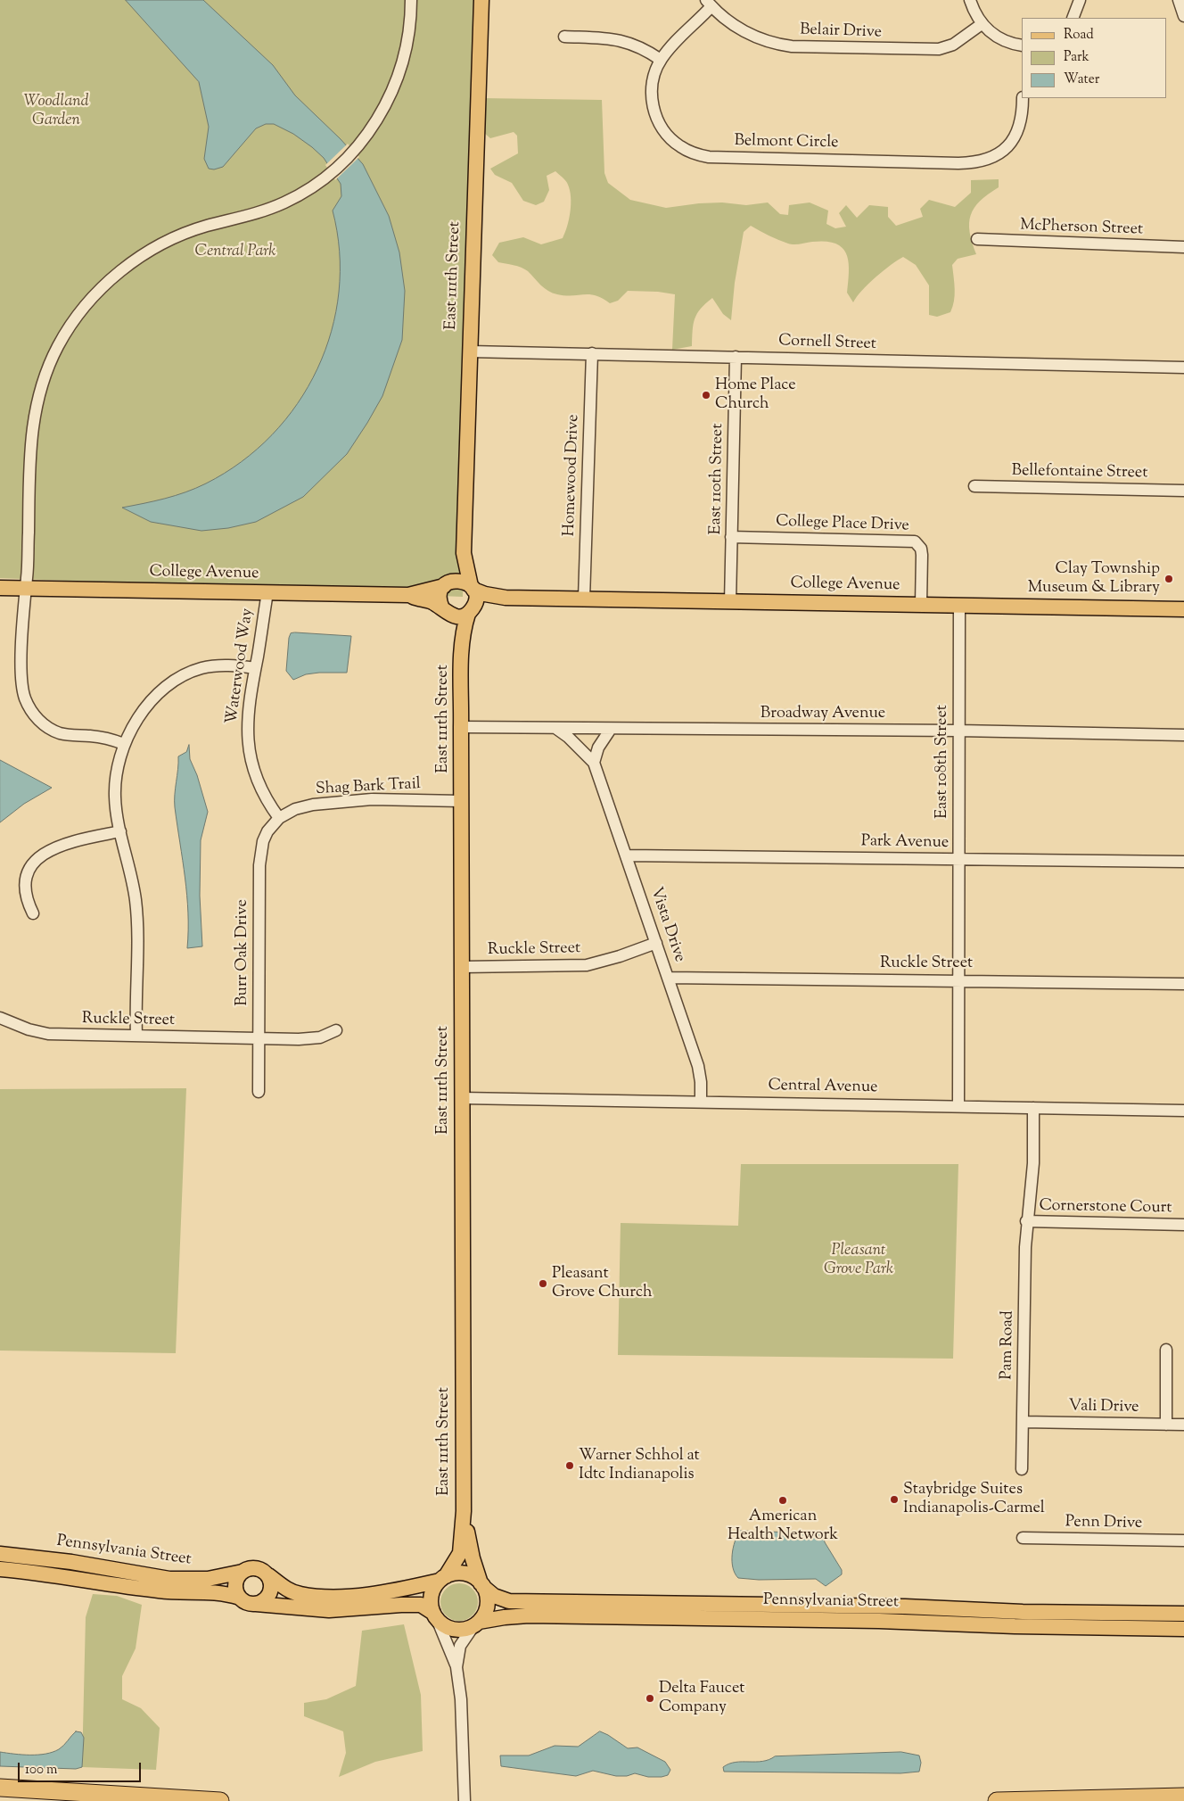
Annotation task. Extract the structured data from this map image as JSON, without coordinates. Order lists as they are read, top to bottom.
{
  "streets": {
    "main road": ["East 111th Street", "College Avenue", "Pennsylvania Street"],
    "street": [
      "Belair Drive",
      "Belmont Circle",
      "McPherson Street",
      "Cornell Street",
      "Bellefontaine Street",
      "Homewood Drive",
      "East 110th Street",
      "College Place Drive",
      "Waterwood Way",
      "Broadway Avenue",
      "East 108th Street",
      "Shag Bark Trail",
      "Park Avenue",
      "Vista Drive",
      "Ruckle Street",
      "Burr Oak Drive",
      "Central Avenue",
      "Cornerstone Court",
      "Pam Road",
      "Vali Drive",
      "Penn Drive"
    ]
  },
  "crossings": [
    ["Belair Drive", "Belmont Circle"],
    ["East 111th Street", "Cornell Street"],
    ["East 111th Street", "College Avenue"],
    ["East 111th Street", "Broadway Avenue"],
    ["East 111th Street", "Shag Bark Trail"],
    ["East 111th Street", "Ruckle Street"],
    ["East 111th Street", "Central Avenue"],
    ["East 111th Street", "Pennsylvania Street"],
    ["Cornell Street", "Homewood Drive"],
    ["Cornell Street", "East 110th Street"],
    ["Homewood Drive", "College Avenue"],
    ["East 110th Street", "College Place Drive"],
    ["East 110th Street", "College Avenue"],
    ["College Place Drive", "College Avenue"],
    ["College Avenue", "Waterwood Way"],
    ["College Avenue", "East 108th Street"],
    ["Waterwood Way", "Shag Bark Trail"],
    ["Waterwood Way", "Burr Oak Drive"],
    ["Broadway Avenue", "East 108th Street"],
    ["Broadway Avenue", "Vista Drive"],
    ["East 108th Street", "Park Avenue"],
    ["East 108th Street", "Ruckle Street"],
    ["East 108th Street", "Central Avenue"],
    ["Shag Bark Trail", "Burr Oak Drive"],
    ["Park Avenue", "Vista Drive"],
    ["Vista Drive", "Ruckle Street"],
    ["Vista Drive", "Central Avenue"],
    ["Ruckle Street", "Burr Oak Drive"],
    ["Central Avenue", "Pam Road"],
    ["Cornerstone Court", "Pam Road"],
    ["Pam Road", "Vali Drive"]
  ],
  "parks": ["Woodland Garden", "Central Park", "Pleasant Grove Park"],
  "places": [
    "Home Place Church",
    "Clay Township Museum & Library",
    "Pleasant Grove Church",
    "Warner Schhol at Idtc Indianapolis",
    "Staybridge Suites Indianapolis-Carmel",
    "American Health Network",
    "Delta Faucet Company"
  ],
  "legend": ["Road", "Park", "Water"],
  "scale_bar": "100 m"
}
